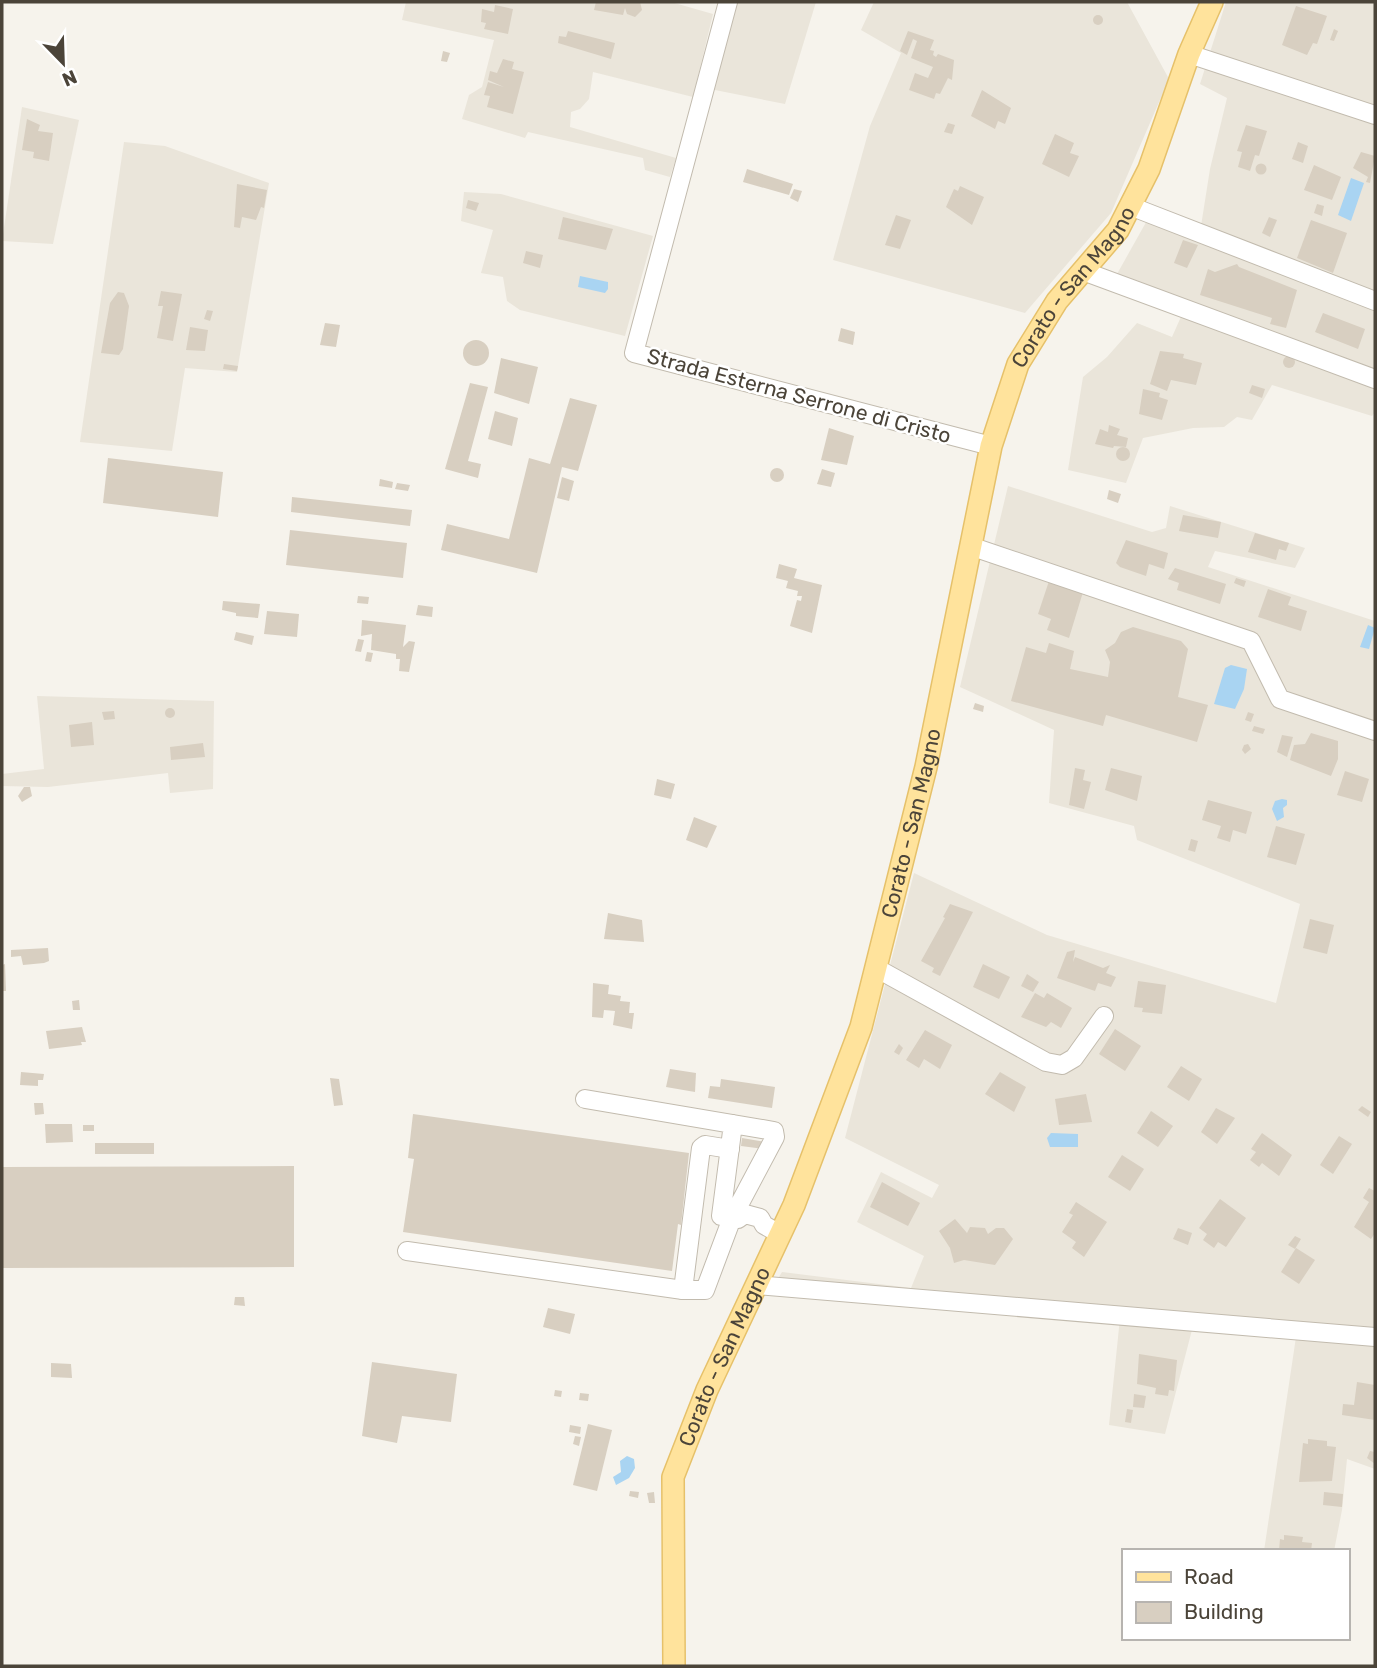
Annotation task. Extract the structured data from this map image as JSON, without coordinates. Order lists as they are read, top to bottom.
{
  "streets": {
    "main road": ["Corato - San Magno"],
    "street": ["Strada Esterna Serrone di Cristo"]
  },
  "crossings": [
    ["Corato - San Magno", "Strada Esterna Serrone di Cristo"]
  ],
  "legend": ["Road", "Building"],
  "north": "bottom right"
}
